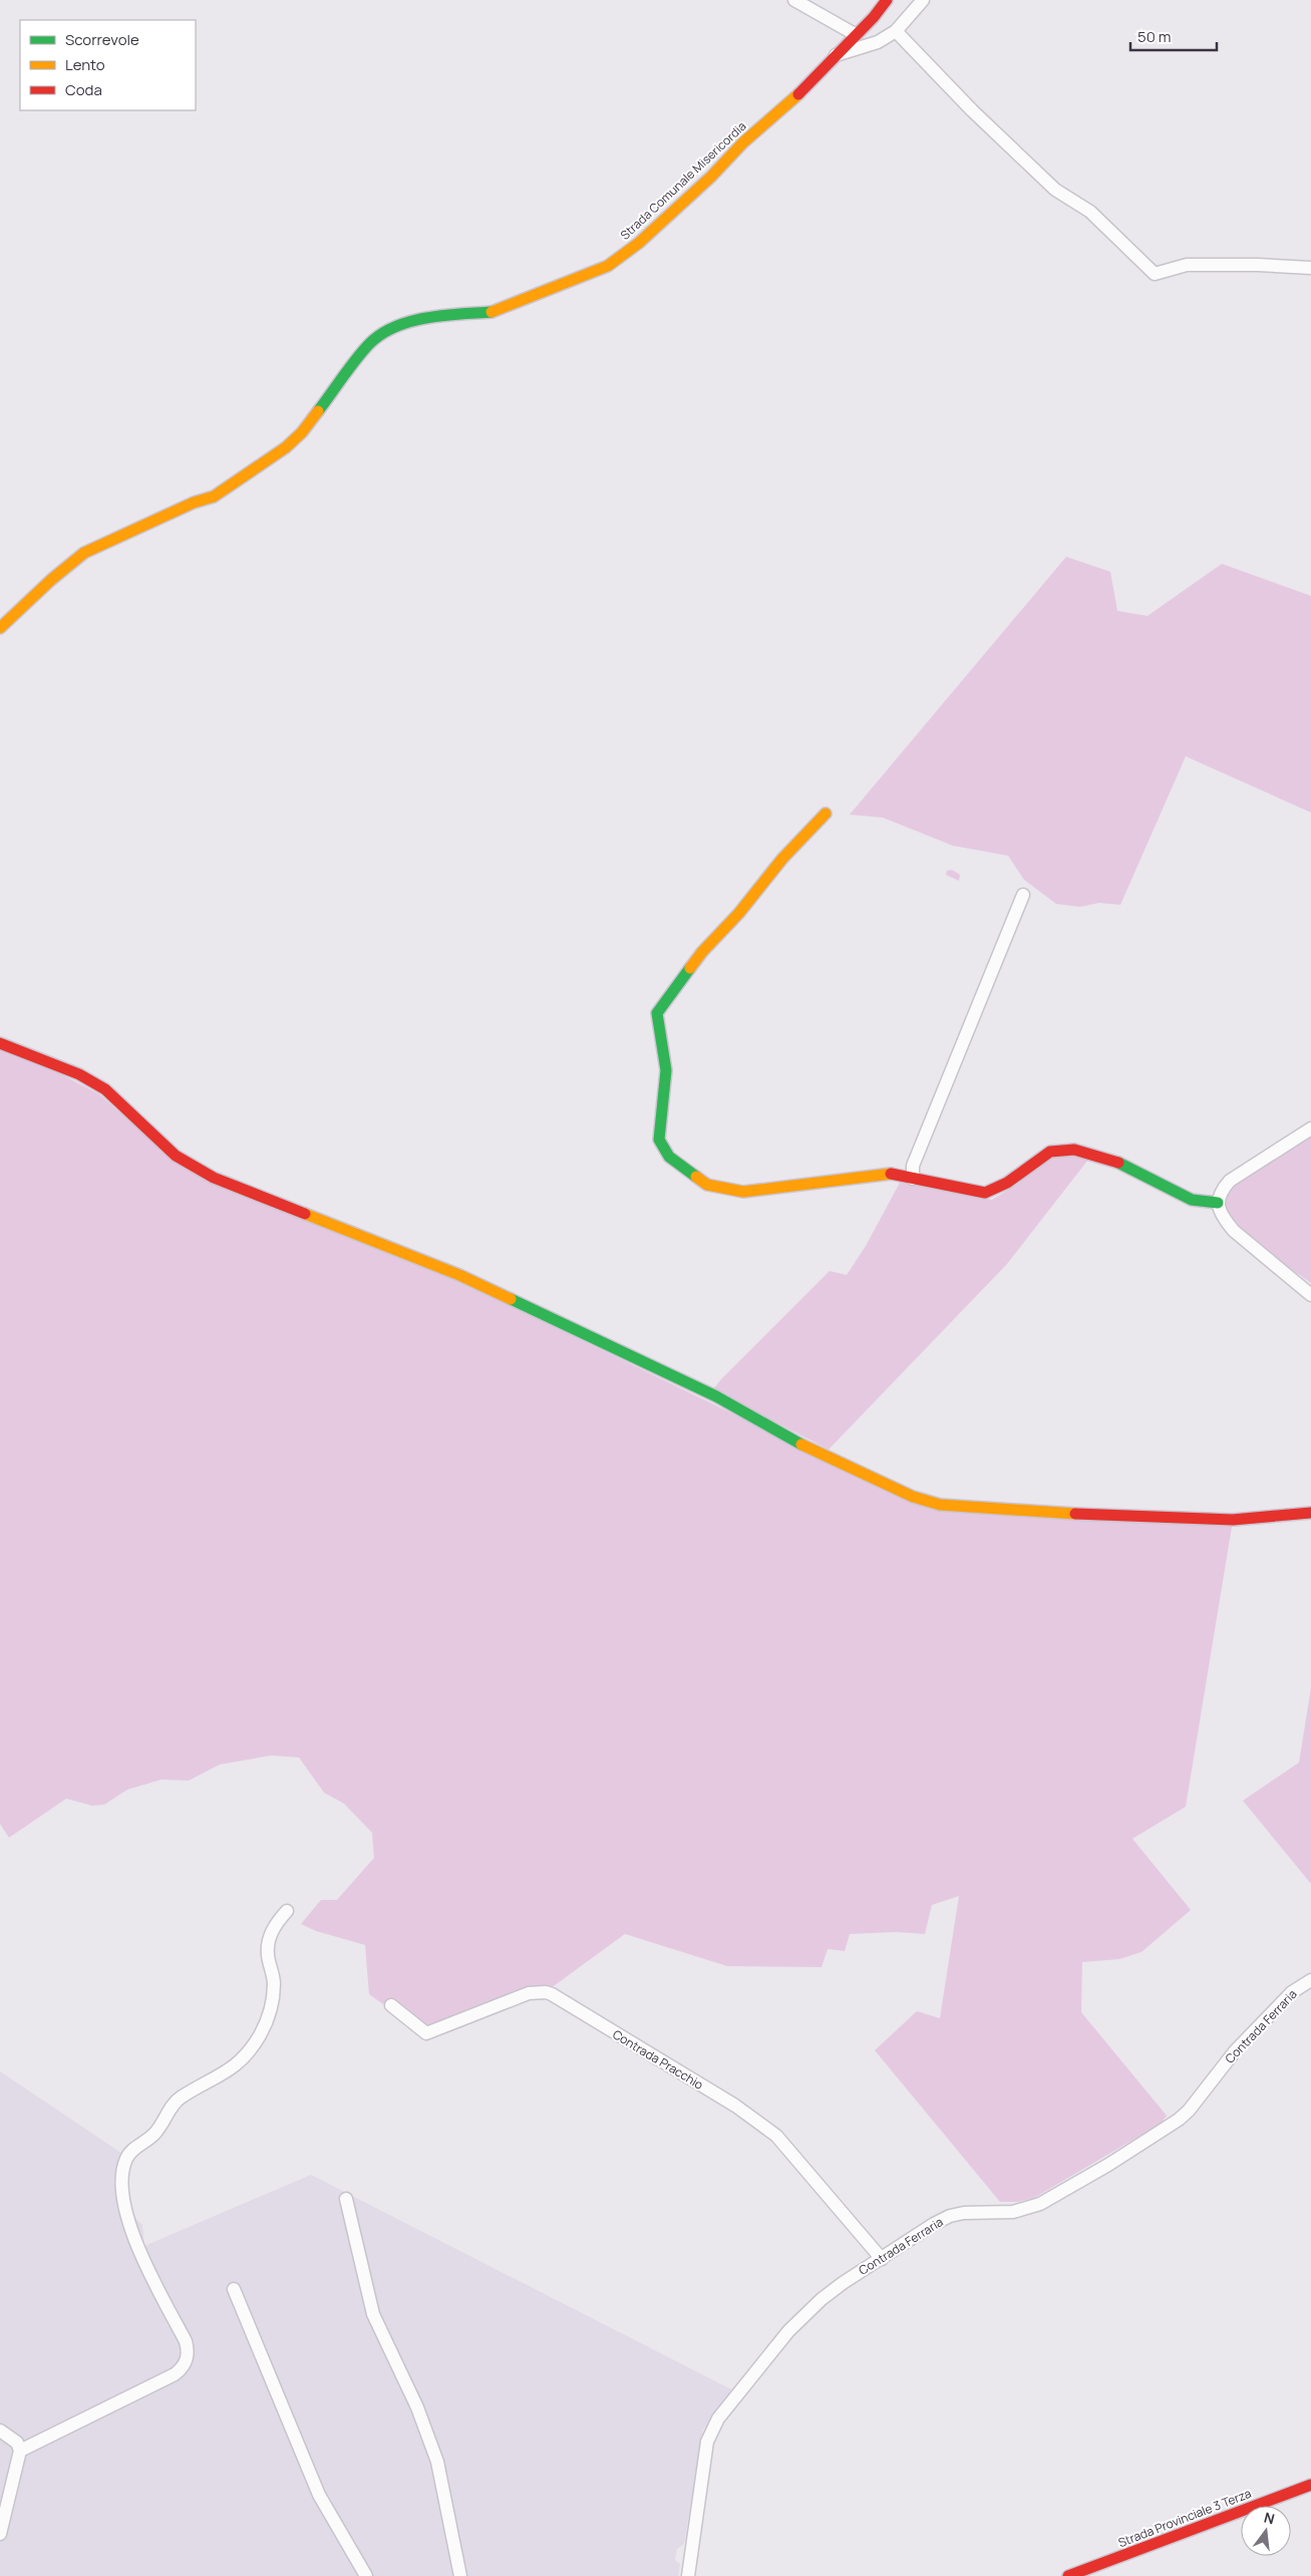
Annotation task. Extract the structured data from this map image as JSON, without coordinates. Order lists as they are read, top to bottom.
{
  "streets": {
    "street": [
      "Strada Comunale Misericordia",
      "Contrada Ferraria",
      "Contrada Pracchio",
      "Strada Provinciale 3 Terza"
    ]
  },
  "crossings": [
    ["Contrada Ferraria", "Contrada Pracchio"]
  ],
  "legend": ["Scorrevole", "Lento", "Coda"],
  "scale_bar": "50 m",
  "north": "top"
}
